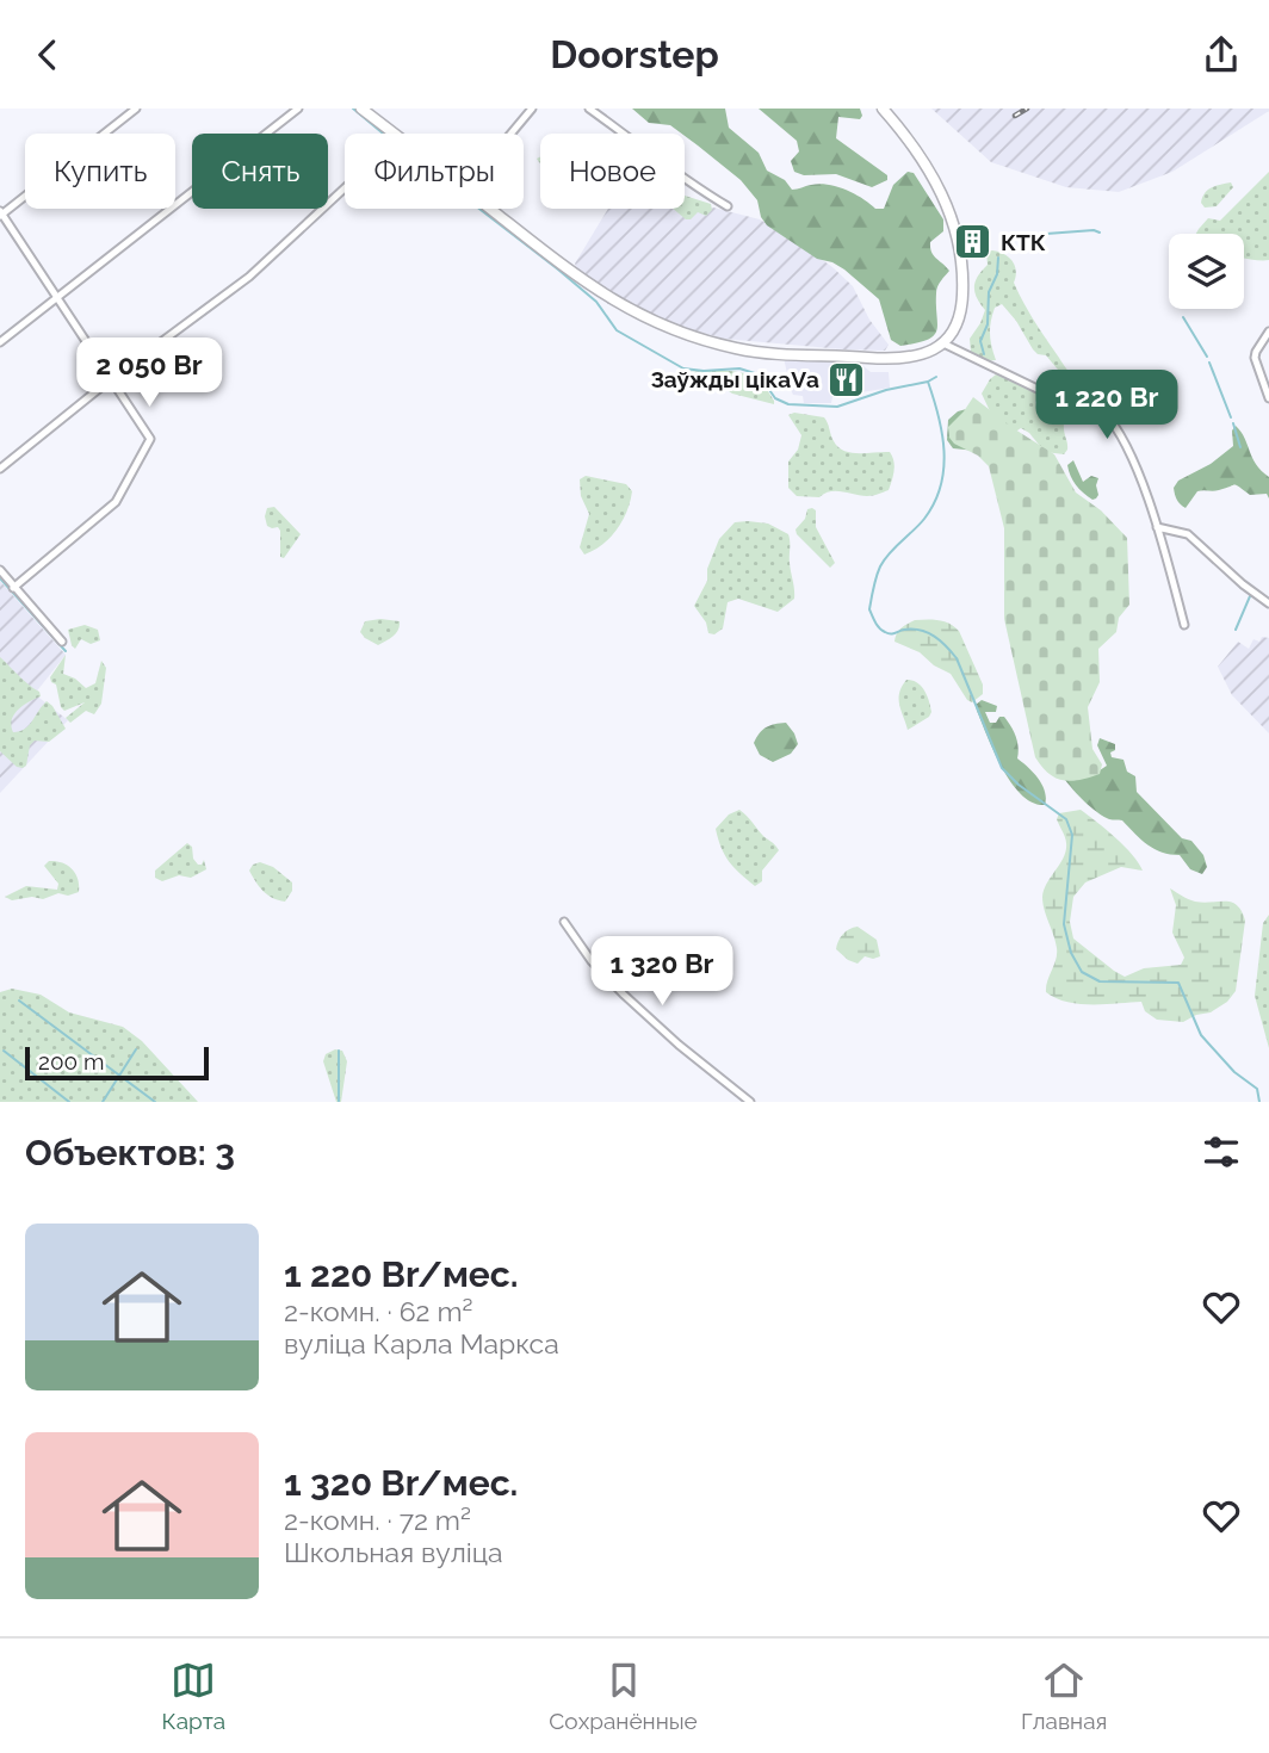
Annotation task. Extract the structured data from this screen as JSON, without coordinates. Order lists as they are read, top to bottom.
{
  "places": {
    "building": ["КТК"],
    "restaurant": ["Заўжды цікаVа"]
  },
  "scale_bar": "200 m",
  "page": {
    "header": "Doorstep",
    "chip": [
      "Купить",
      "Снять",
      "Фильтры",
      "Новое"
    ],
    "price": ["2 050 Br", "1 220 Br", "1 320 Br"],
    "scale": "200 m",
    "heading": "Объектов: 3",
    "list": [
      {
        "name": "1 220 Br/мес.",
        "note": "2-комн. · 62 m² · вуліца Карла Маркса"
      },
      {
        "name": "1 320 Br/мес.",
        "note": "2-комн. · 72 m² · Школьная вуліца"
      }
    ],
    "tabs": ["Карта", "Сохранённые", "Главная"]
  }
}
